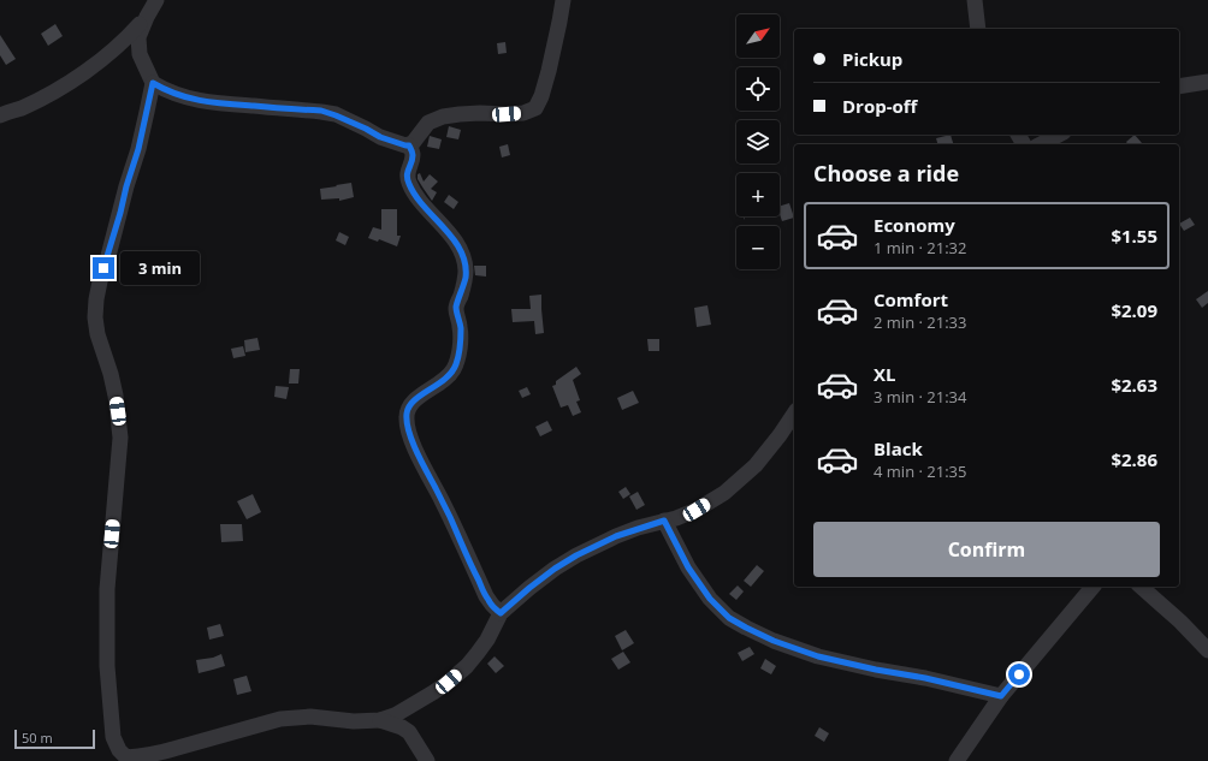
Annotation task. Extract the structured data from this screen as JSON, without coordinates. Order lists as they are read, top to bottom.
{
  "scale_bar": "50 m",
  "north": "top right",
  "page": {
    "map_buttons": ["+", "−"],
    "banner": ["Pickup", "Drop-off"],
    "heading": "Choose a ride",
    "list": [
      {
        "name": "Economy",
        "note": "1 min · 21:32",
        "value": "$1.55"
      },
      {
        "name": "Comfort",
        "note": "2 min · 21:33",
        "value": "$2.09"
      },
      {
        "name": "XL",
        "note": "3 min · 21:34",
        "value": "$2.63"
      },
      {
        "name": "Black",
        "note": "4 min · 21:35",
        "value": "$2.86"
      }
    ],
    "bubble": "3 min",
    "buttons": "Confirm",
    "scale": "50 m"
  }
}
